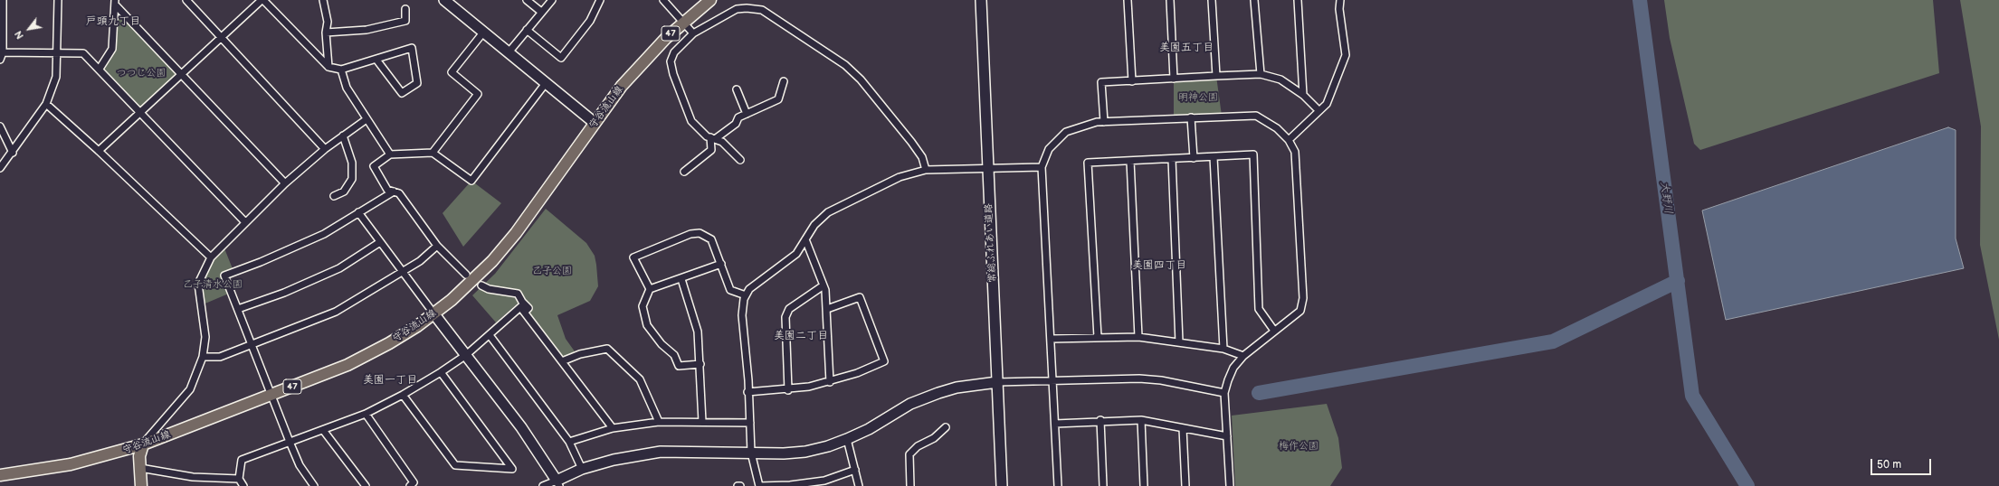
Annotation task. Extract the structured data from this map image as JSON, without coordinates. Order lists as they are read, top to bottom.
{
  "streets": {
    "main road": ["47", "守谷流山線"],
    "street": ["常総ふれあい道路"]
  },
  "districts": [
    "戸頭九丁目",
    "美園五丁目",
    "美園四丁目",
    "美園二丁目",
    "美園一丁目"
  ],
  "water": ["大野川"],
  "parks": [
    "つつじ公園",
    "明神公園",
    "乙子公園",
    "乙子清水公園",
    "梅作公園"
  ],
  "scale_bar": "50 m",
  "north": "bottom left"
}
